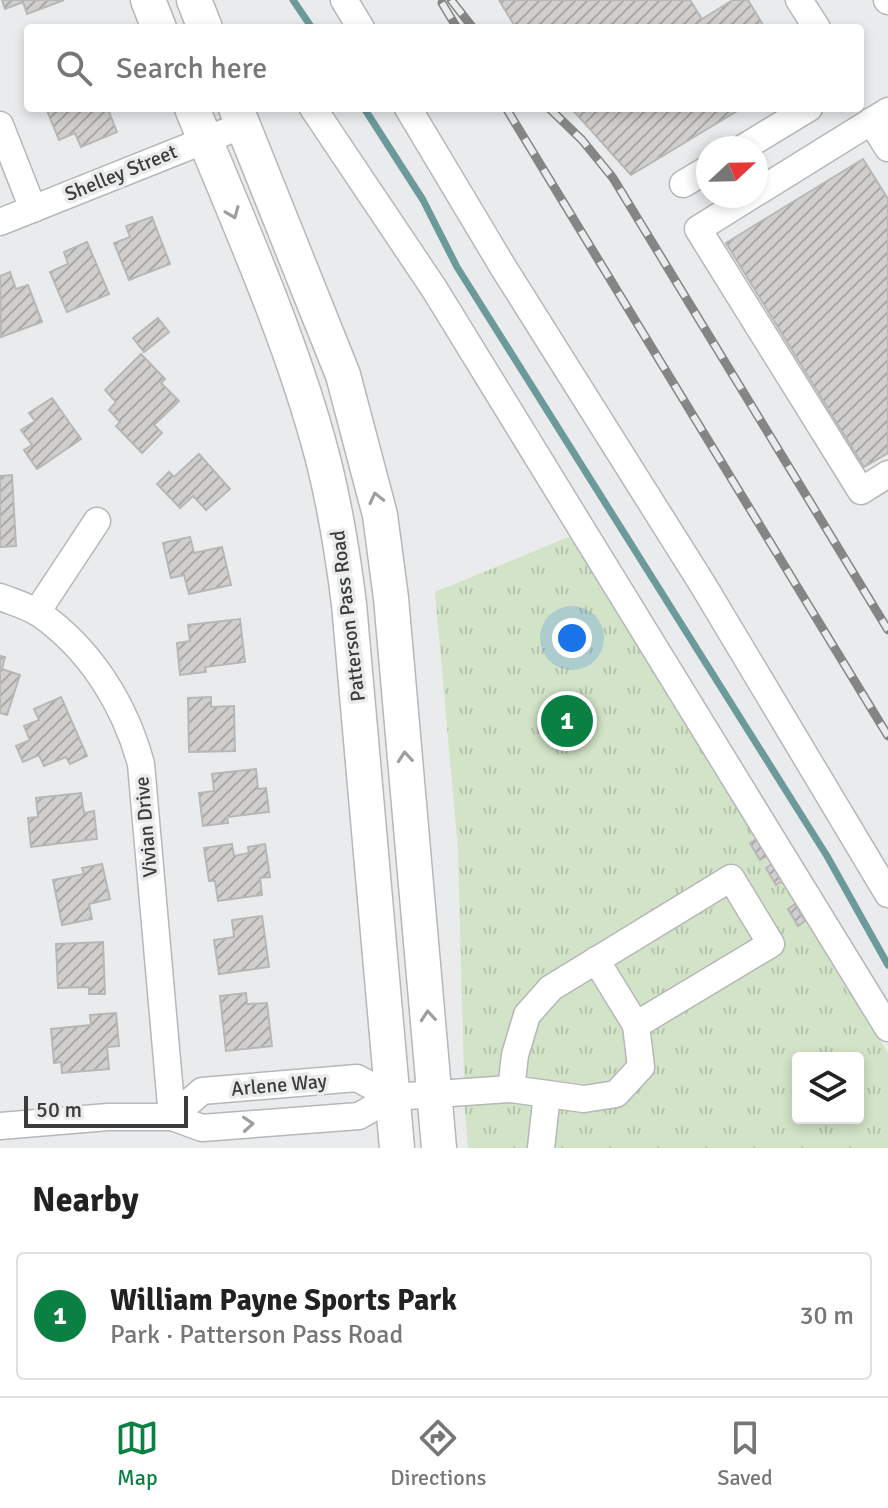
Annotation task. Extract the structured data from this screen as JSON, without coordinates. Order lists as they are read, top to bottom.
{
  "streets": {
    "main road": ["Patterson Pass Road"],
    "street": ["Shelley Street", "Vivian Drive", "Arlene Way"]
  },
  "crossings": [
    ["Shelley Street", "Patterson Pass Road"],
    ["Patterson Pass Road", "Arlene Way"],
    ["Vivian Drive", "Arlene Way"]
  ],
  "scale_bar": "50 m",
  "north": "right",
  "page": {
    "search": "Search here",
    "pins": "1",
    "scale": "50 m",
    "heading": "Nearby",
    "list": [
      {
        "mark": "1",
        "name": "William Payne Sports Park",
        "note": "Park · Patterson Pass Road",
        "value": "30 m"
      }
    ],
    "nav": ["Map", "Directions", "Saved"]
  }
}
